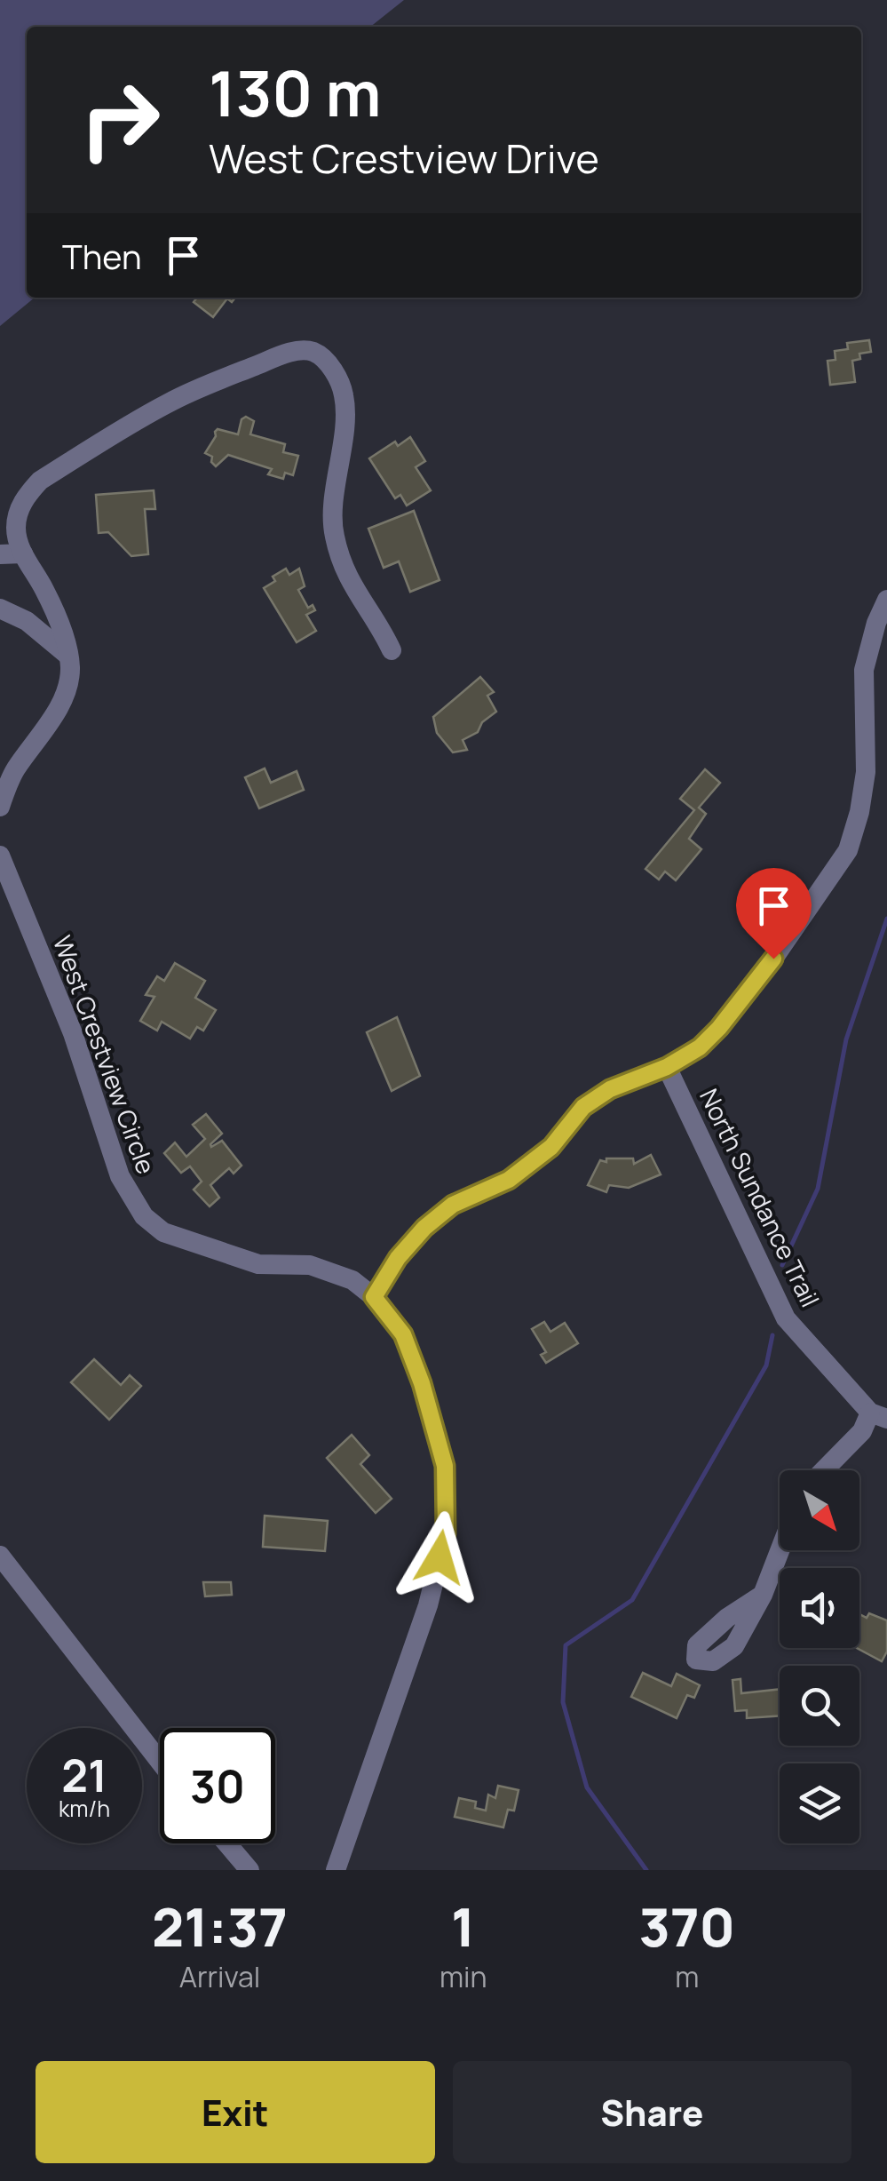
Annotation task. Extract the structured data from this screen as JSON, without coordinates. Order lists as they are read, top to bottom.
{
  "streets": {
    "street": ["West Crestview Circle", "North Sundance Trail"]
  },
  "north": "bottom right",
  "page": {
    "turn": ["130 m", "West Crestview Drive"],
    "then": "Then",
    "speed": "21 km/h",
    "limit": "30",
    "eta": [
      "21:37",
      "Arrival",
      "1",
      "min",
      "370",
      "m"
    ],
    "buttons": ["Exit", "Share"]
  }
}
